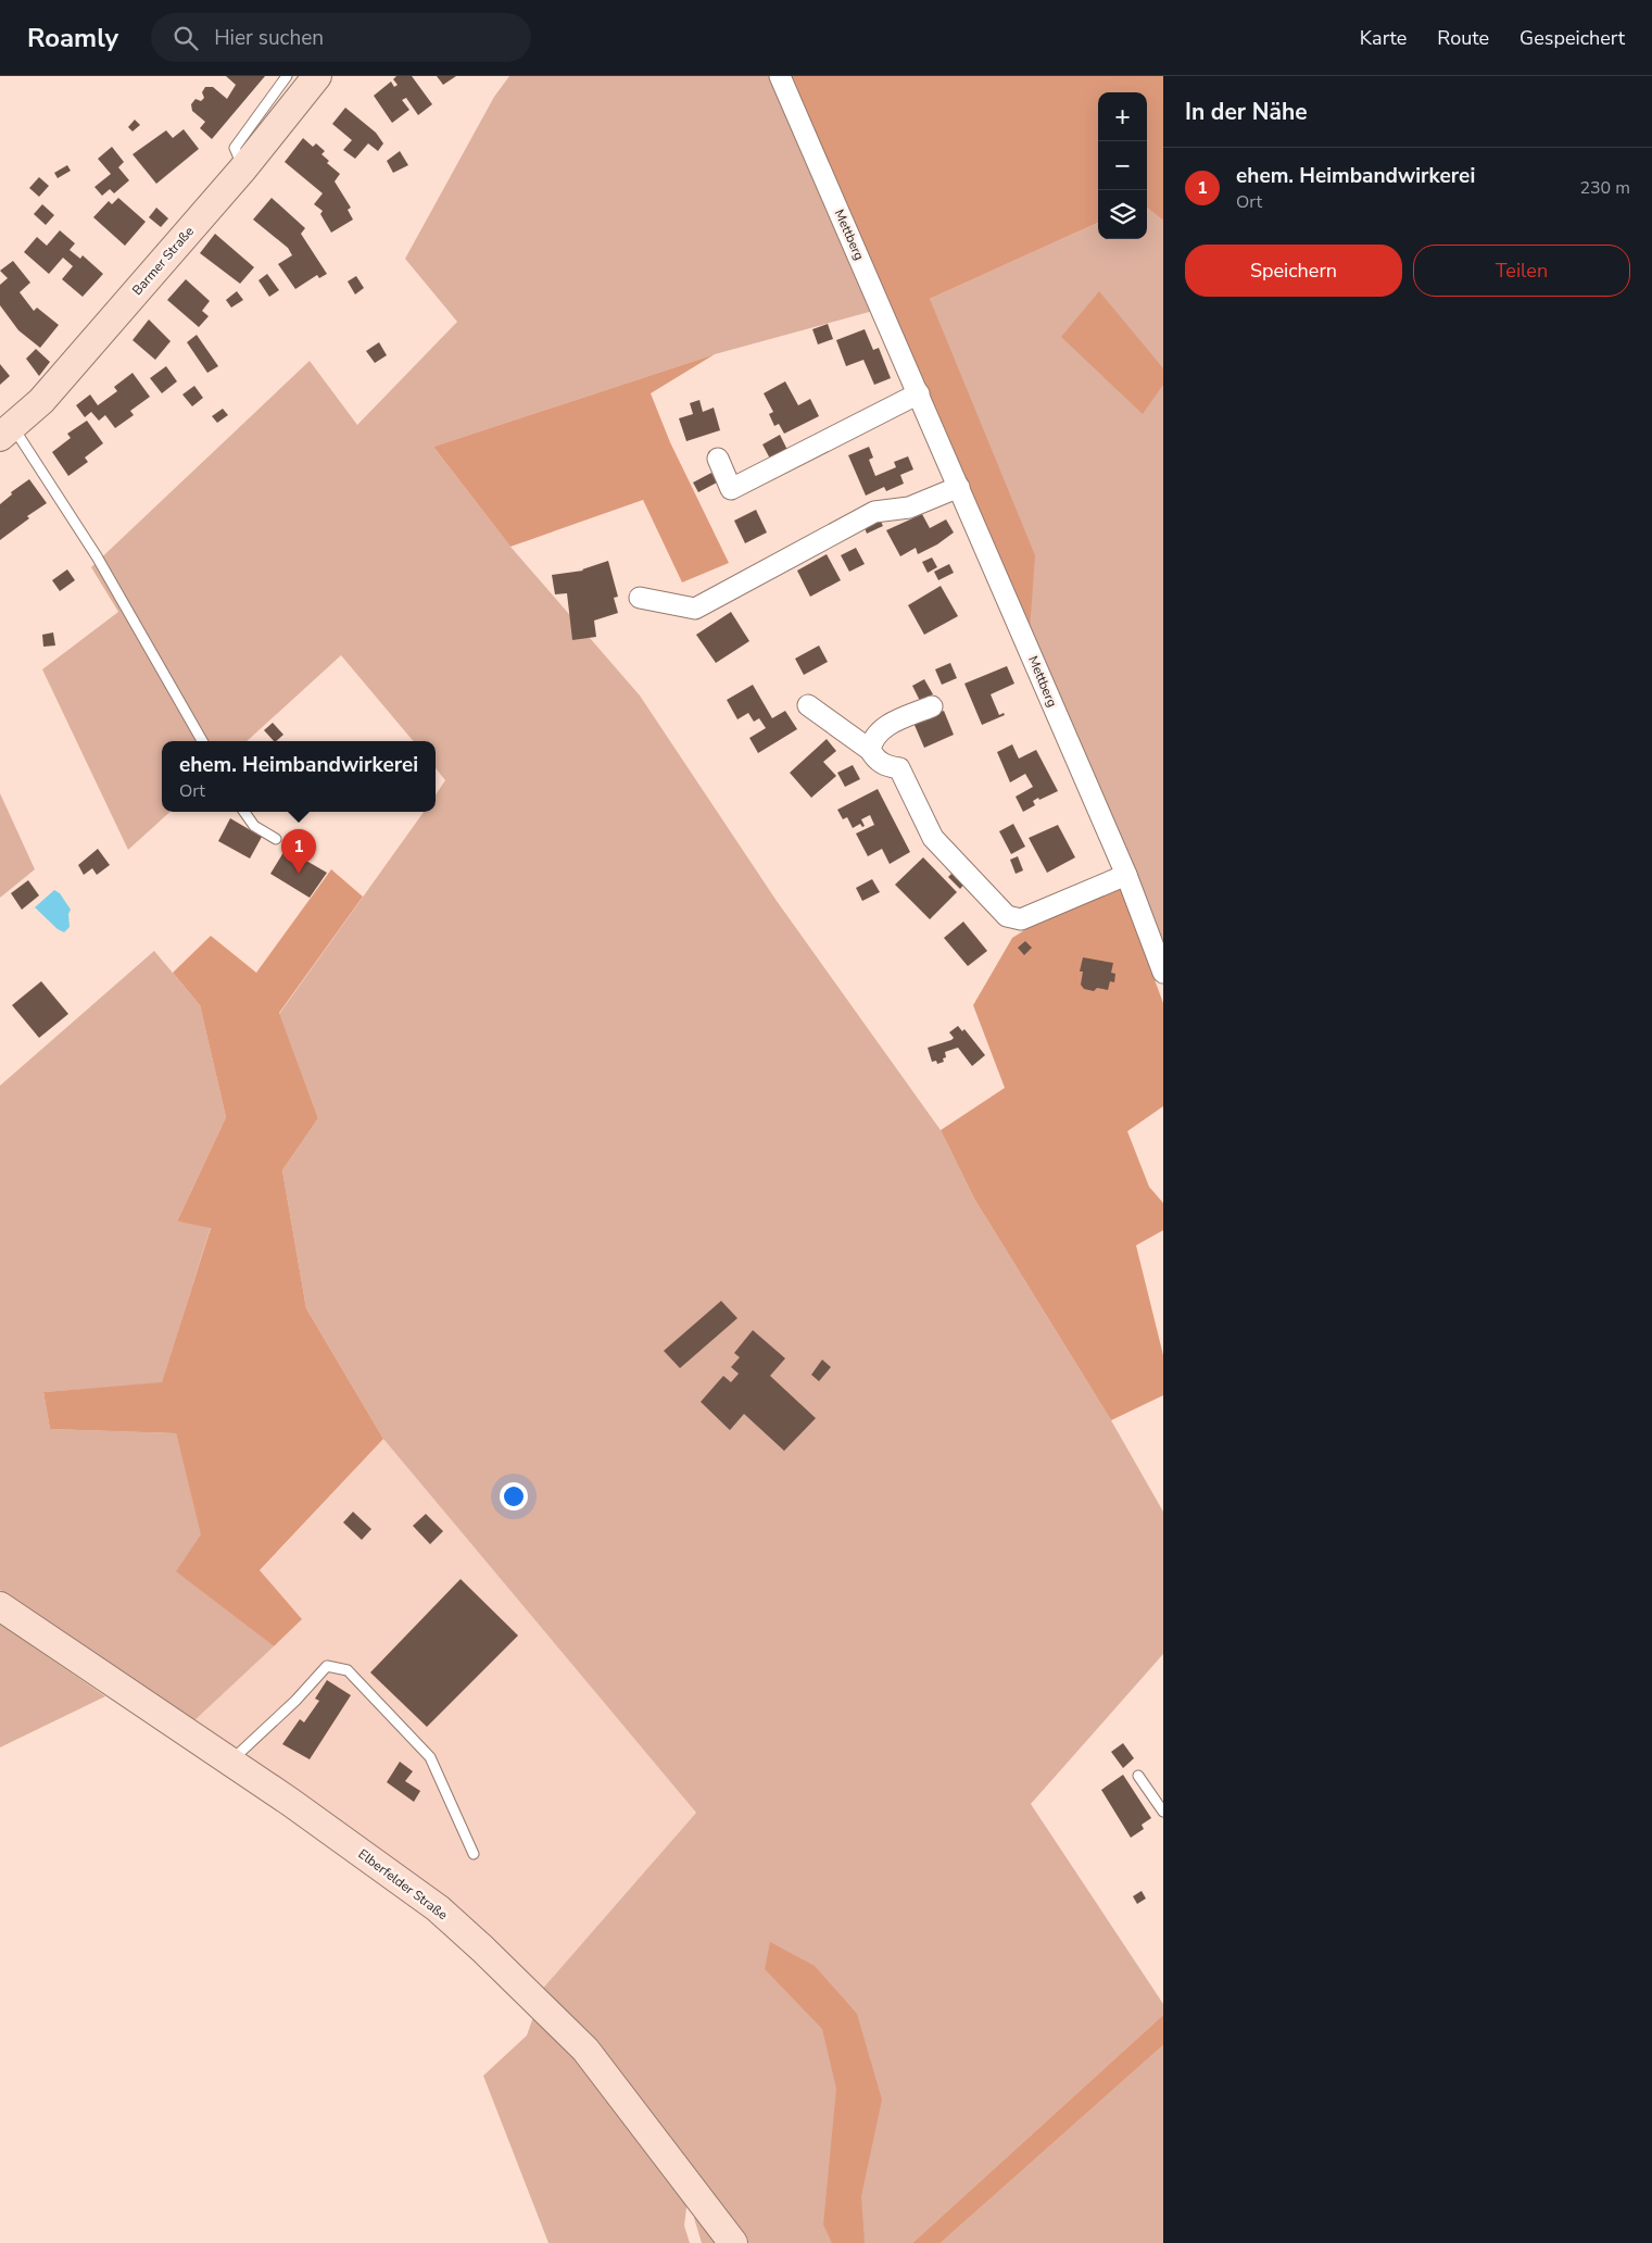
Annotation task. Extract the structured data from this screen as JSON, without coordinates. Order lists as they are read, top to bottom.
{
  "streets": {
    "main road": ["Barmer Straße", "Elberfelder Straße"],
    "street": ["Mettberg"]
  },
  "page": {
    "header": "Roamly",
    "search": "Hier suchen",
    "nav": ["Karte", "Route", "Gespeichert"],
    "heading": "In der Nähe",
    "map_buttons": ["+", "−"],
    "list": [
      {
        "mark": "1",
        "name": "ehem. Heimbandwirkerei",
        "note": "Ort",
        "value": "230 m"
      }
    ],
    "buttons": ["Speichern", "Teilen"],
    "popup": ["ehem. Heimbandwirkerei", "Ort"],
    "pins": "1"
  }
}
